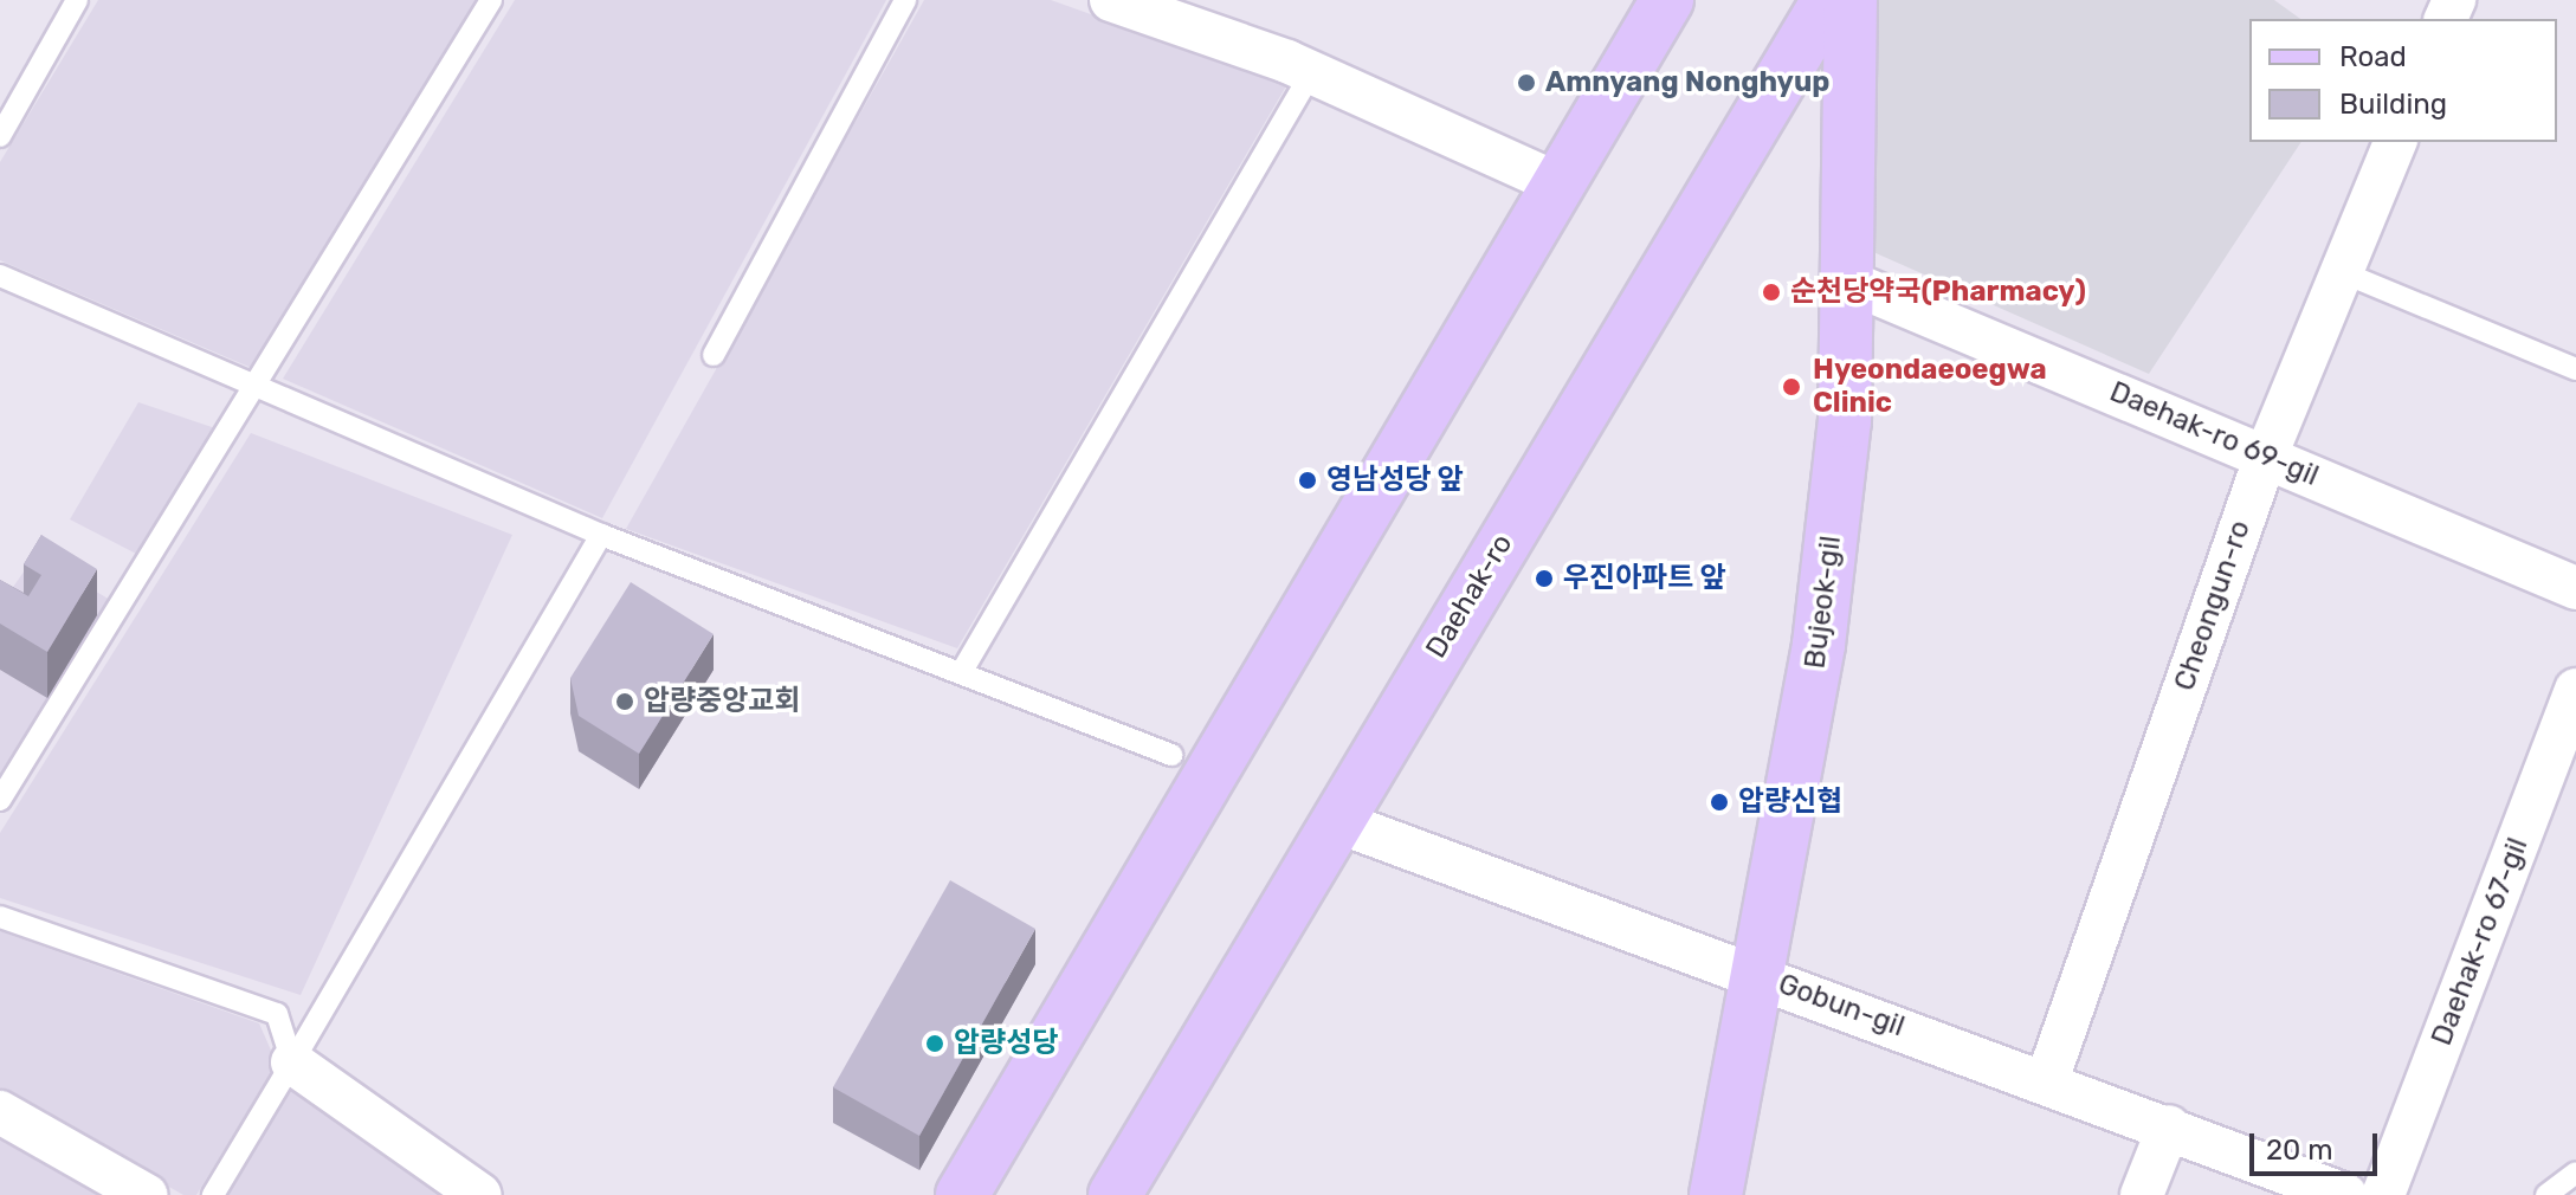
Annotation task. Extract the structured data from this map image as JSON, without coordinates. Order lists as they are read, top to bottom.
{
  "streets": {
    "main road": ["Daehak-ro", "Bujeok-gil"],
    "street": [
      "Daehak-ro 69-gil",
      "Cheongun-ro",
      "Daehak-ro 67-gil",
      "Gobun-gil"
    ]
  },
  "crossings": [
    ["Daehak-ro 69-gil", "Bujeok-gil"],
    ["Daehak-ro 69-gil", "Cheongun-ro"],
    ["Daehak-ro", "Gobun-gil"],
    ["Bujeok-gil", "Gobun-gil"],
    ["Cheongun-ro", "Gobun-gil"]
  ],
  "places": [
    "Amnyang Nonghyup",
    "순천당약국(Pharmacy)",
    "Hyeondaeoegwa Clinic",
    "영남성당 앞",
    "우진아파트 앞",
    "압량중앙교회",
    "압량신협",
    "압량성당"
  ],
  "legend": ["Road", "Building"],
  "scale_bar": "20 m"
}
